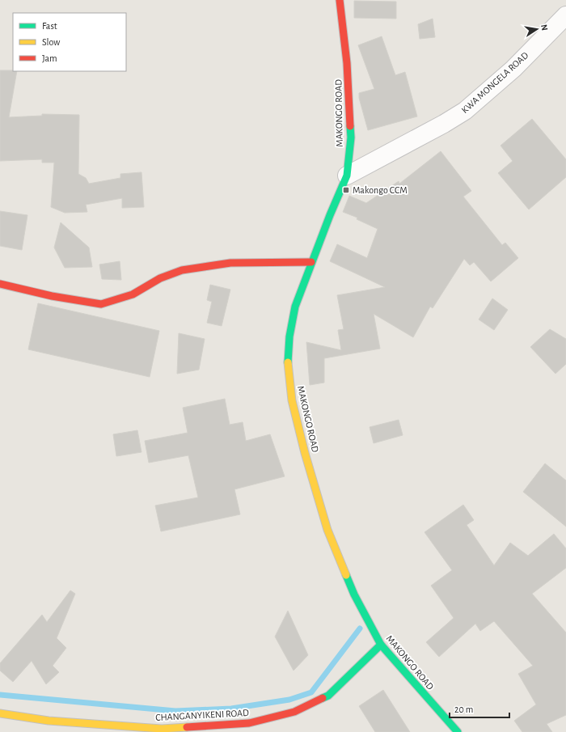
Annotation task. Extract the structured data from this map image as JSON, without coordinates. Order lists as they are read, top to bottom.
{
  "streets": {
    "street": ["KWA MONGELA ROAD", "MAKONGO ROAD", "CHANGANYIKENI ROAD"]
  },
  "crossings": [
    ["KWA MONGELA ROAD", "MAKONGO ROAD"],
    ["MAKONGO ROAD", "CHANGANYIKENI ROAD"]
  ],
  "places": {
    "transit": ["Makongo CCM"]
  },
  "legend": ["Fast", "Slow", "Jam"],
  "scale_bar": "20 m",
  "north": "right"
}
